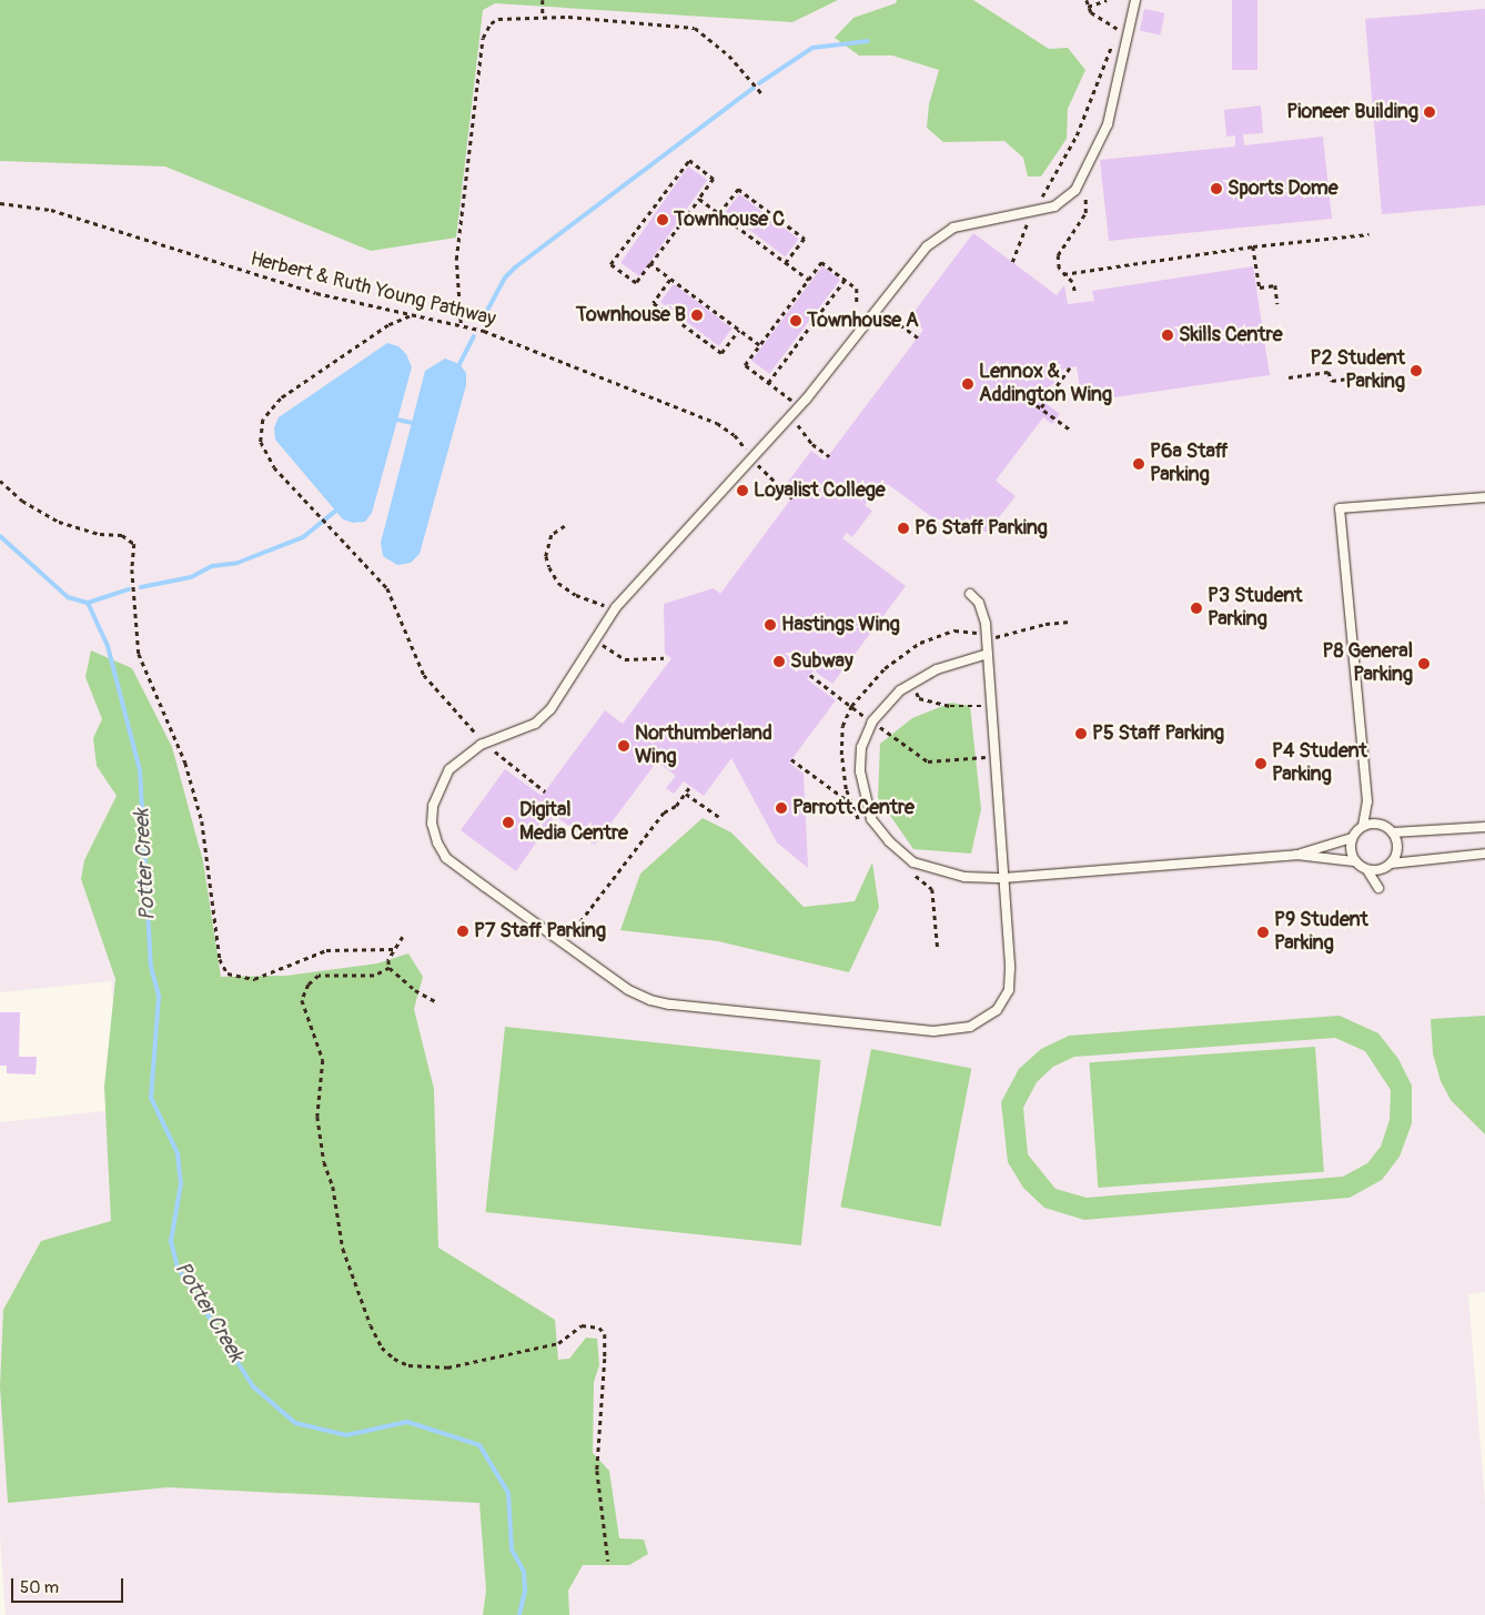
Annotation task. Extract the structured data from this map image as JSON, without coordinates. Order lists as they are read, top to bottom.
{
  "streets": {
    "path": ["Herbert & Ruth Young Pathway"]
  },
  "water": ["Potter Creek"],
  "places": [
    "Pioneer Building",
    "Sports Dome",
    "Townhouse C",
    "Townhouse B",
    "Townhouse A",
    "Skills Centre",
    "P2 Student Parking",
    "Lennox & Addington Wing",
    "P6a Staff Parking",
    "Loyalist College",
    "P6 Staff Parking",
    "P3 Student Parking",
    "Hastings Wing",
    "Subway",
    "P8 General Parking",
    "P5 Staff Parking",
    "Northumberland Wing",
    "P4 Student Parking",
    "Parrott Centre",
    "Digital Media Centre",
    "P7 Staff Parking",
    "P9 Student Parking"
  ],
  "scale_bar": "50 m"
}
